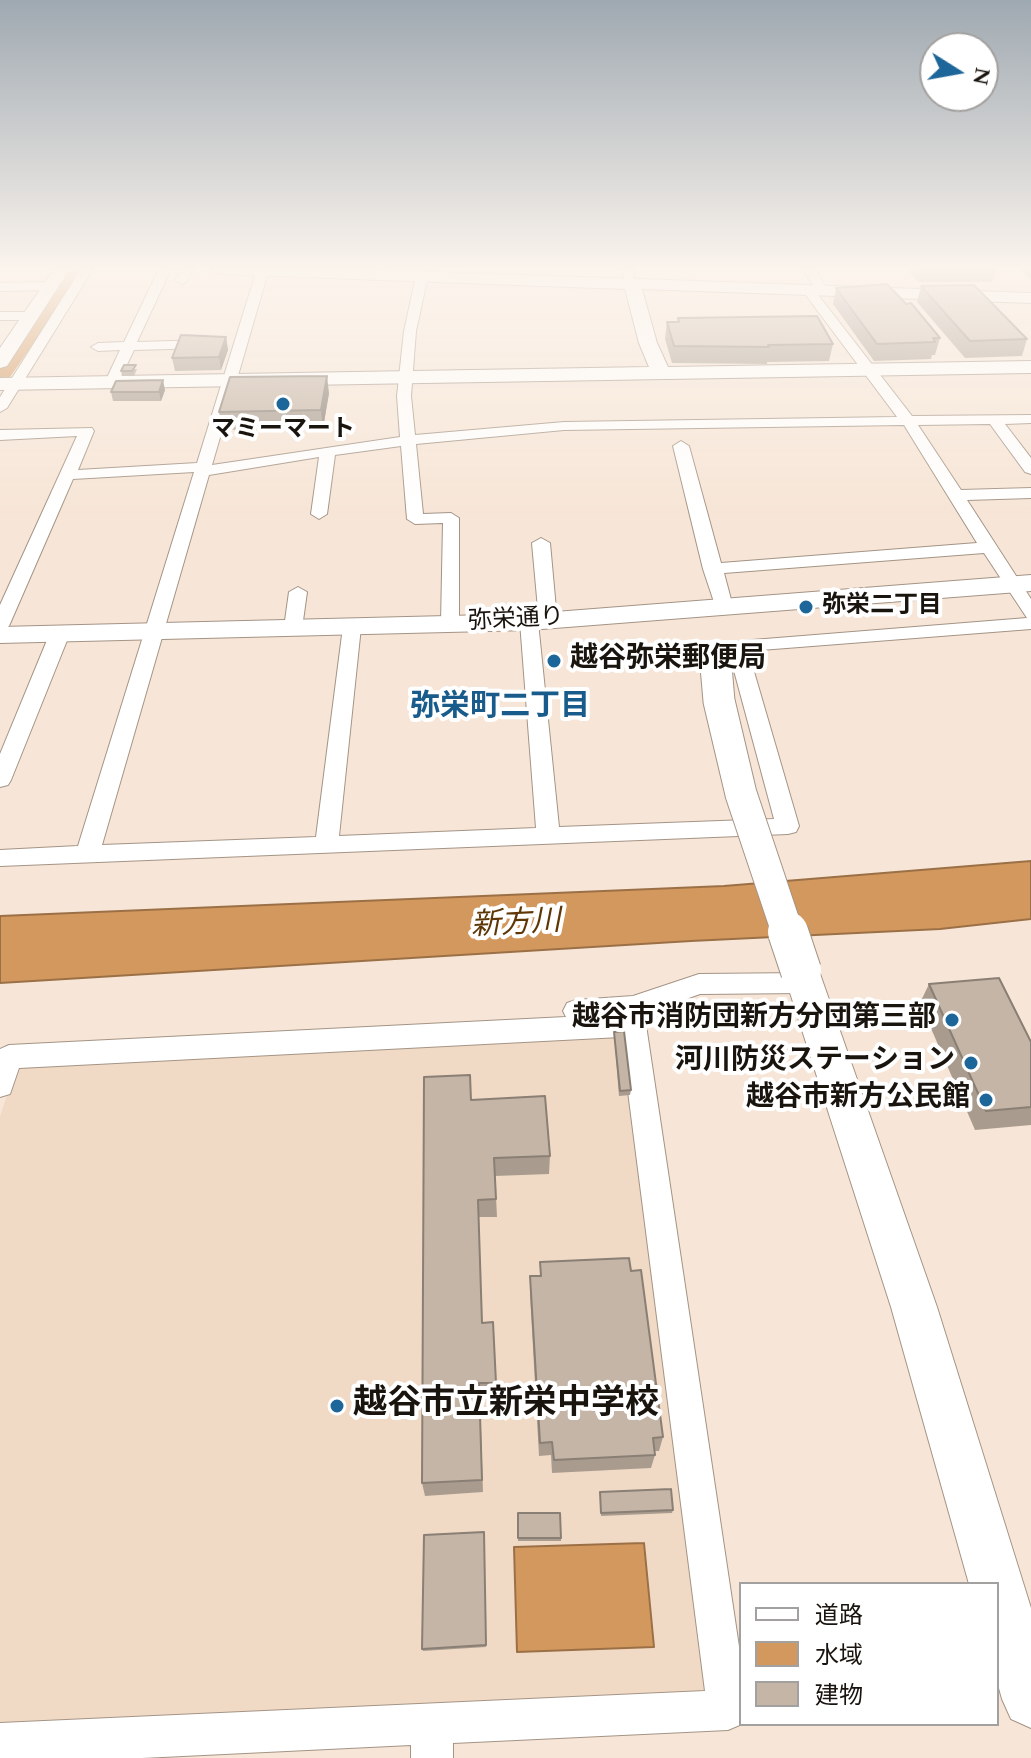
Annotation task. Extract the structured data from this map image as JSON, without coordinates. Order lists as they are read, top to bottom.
{
  "streets": {
    "street": ["弥栄通り"]
  },
  "districts": ["弥栄町二丁目"],
  "water": ["新方川"],
  "places": [
    "マミーマート",
    "弥栄二丁目",
    "越谷弥栄郵便局",
    "越谷市消防団新方分団第三部",
    "河川防災ステーション",
    "越谷市新方公民館",
    "越谷市立新栄中学校"
  ],
  "legend": ["道路", "水域", "建物"],
  "north": "right"
}
